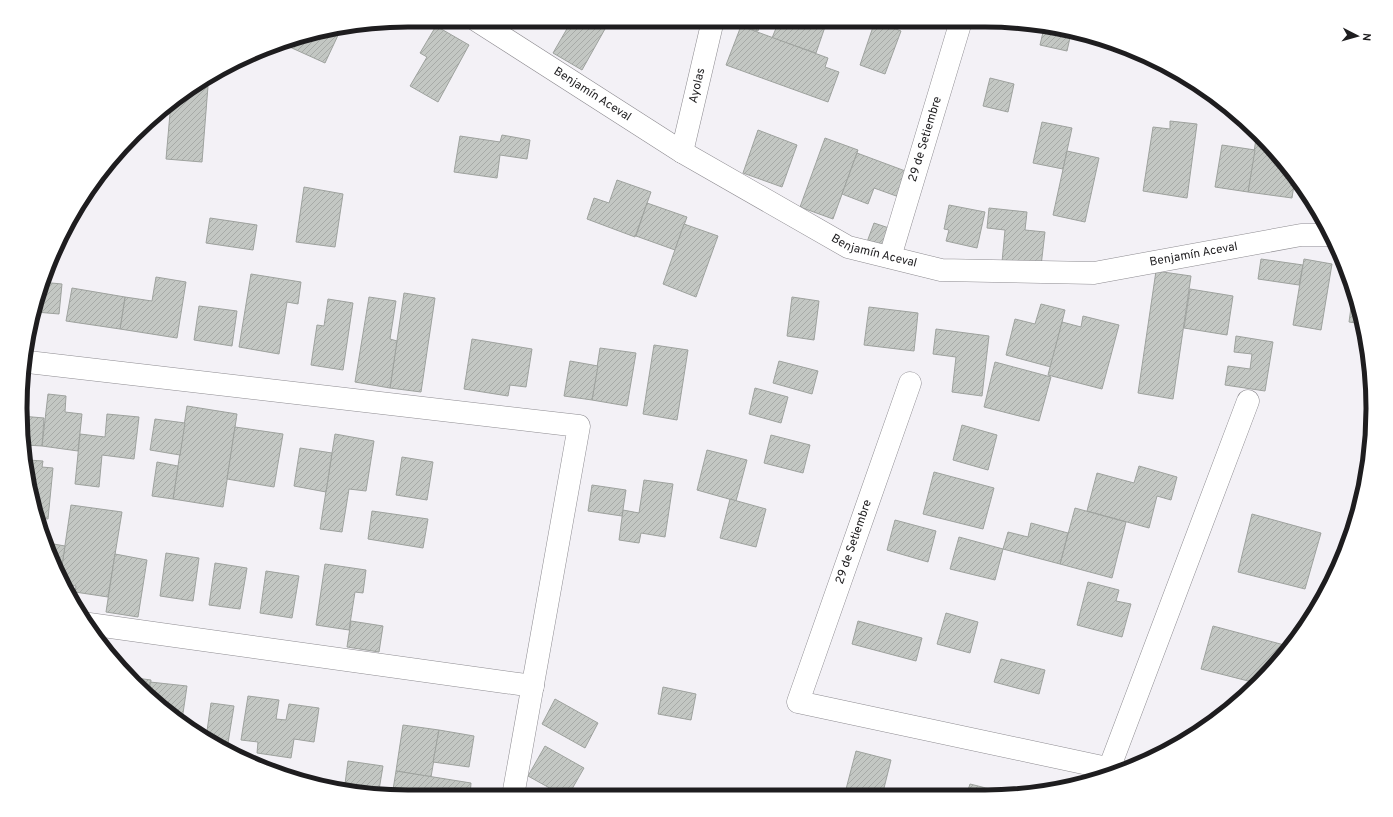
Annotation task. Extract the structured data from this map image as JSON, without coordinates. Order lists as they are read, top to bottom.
{
  "streets": {
    "street": ["Ayolas", "Benjamín Aceval", "29 de Setiembre"]
  },
  "crossings": [
    ["Ayolas", "Benjamín Aceval"],
    ["Benjamín Aceval", "29 de Setiembre"]
  ],
  "north": "right"
}
